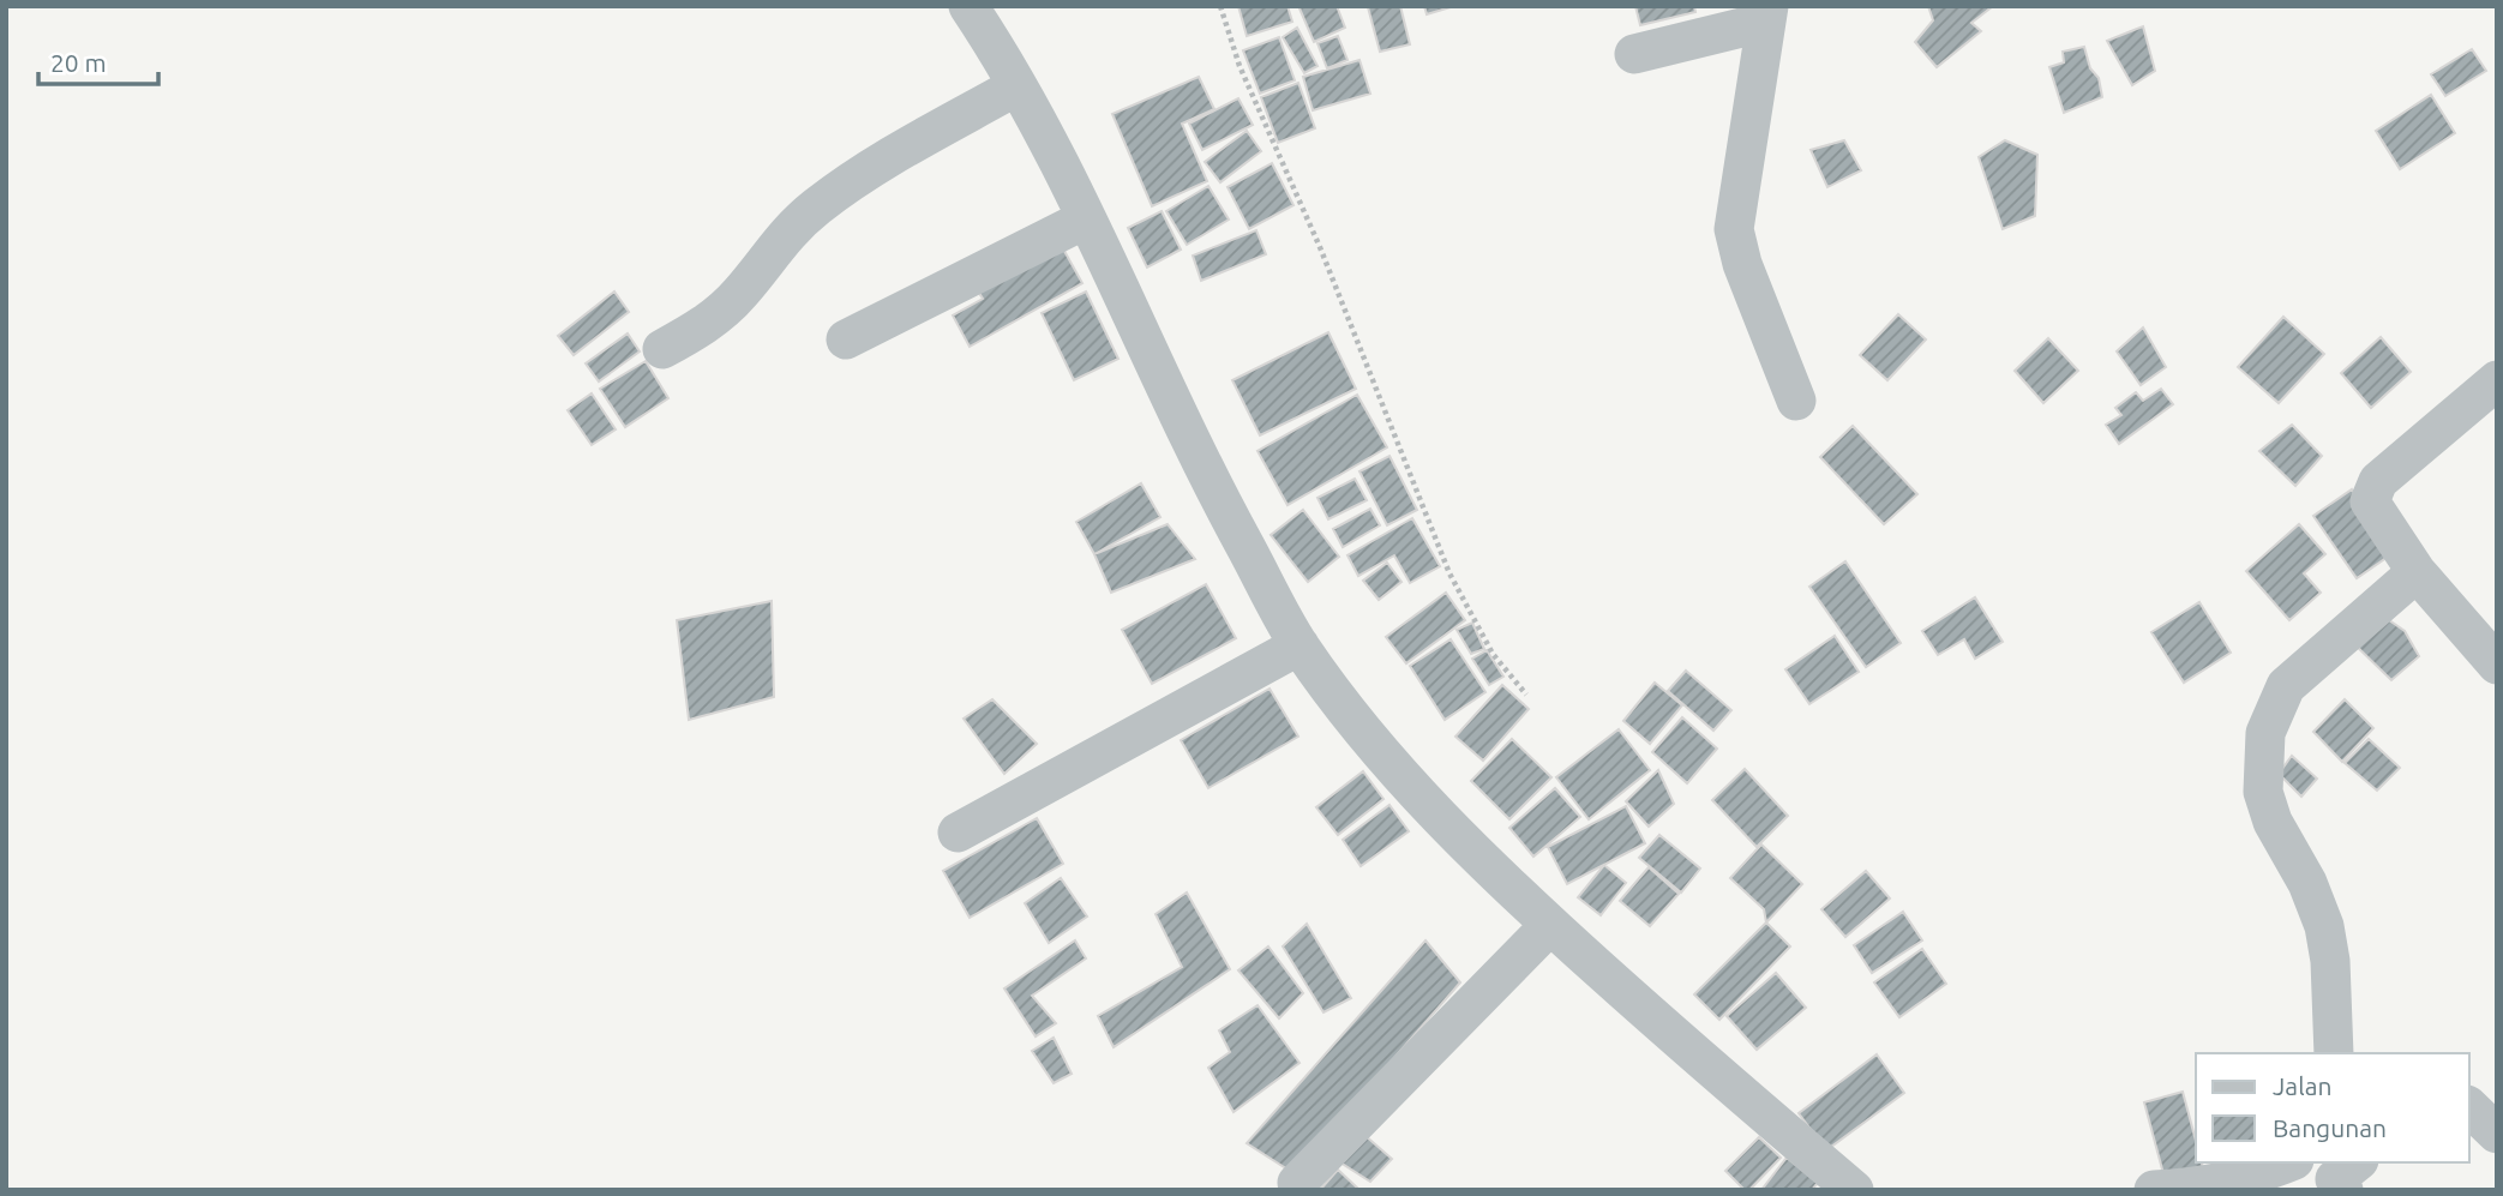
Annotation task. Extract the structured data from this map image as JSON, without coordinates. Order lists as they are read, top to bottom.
{
  "legend": ["Jalan", "Bangunan"],
  "scale_bar": "20 m"
}
